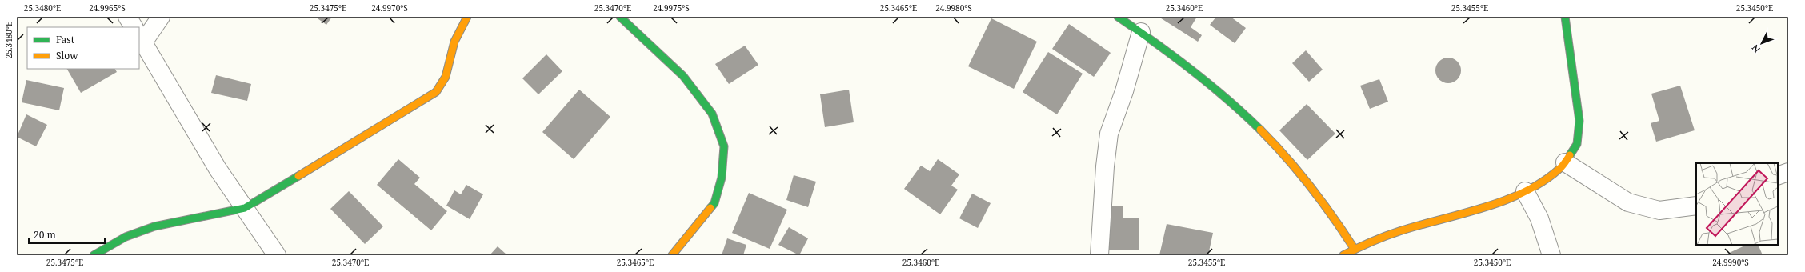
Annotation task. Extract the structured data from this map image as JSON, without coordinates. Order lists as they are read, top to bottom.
{
  "legend": ["Fast", "Slow"],
  "scale_bar": "20 m",
  "north": "bottom left",
  "coordinates": [
    "25.3480°E",
    "24.9965°S",
    "25.3475°E",
    "24.9970°S",
    "25.3470°E",
    "24.9975°S",
    "25.3465°E",
    "24.9980°S",
    "25.3460°E",
    "25.3455°E",
    "25.3450°E",
    "24.9990°S"
  ]
}
